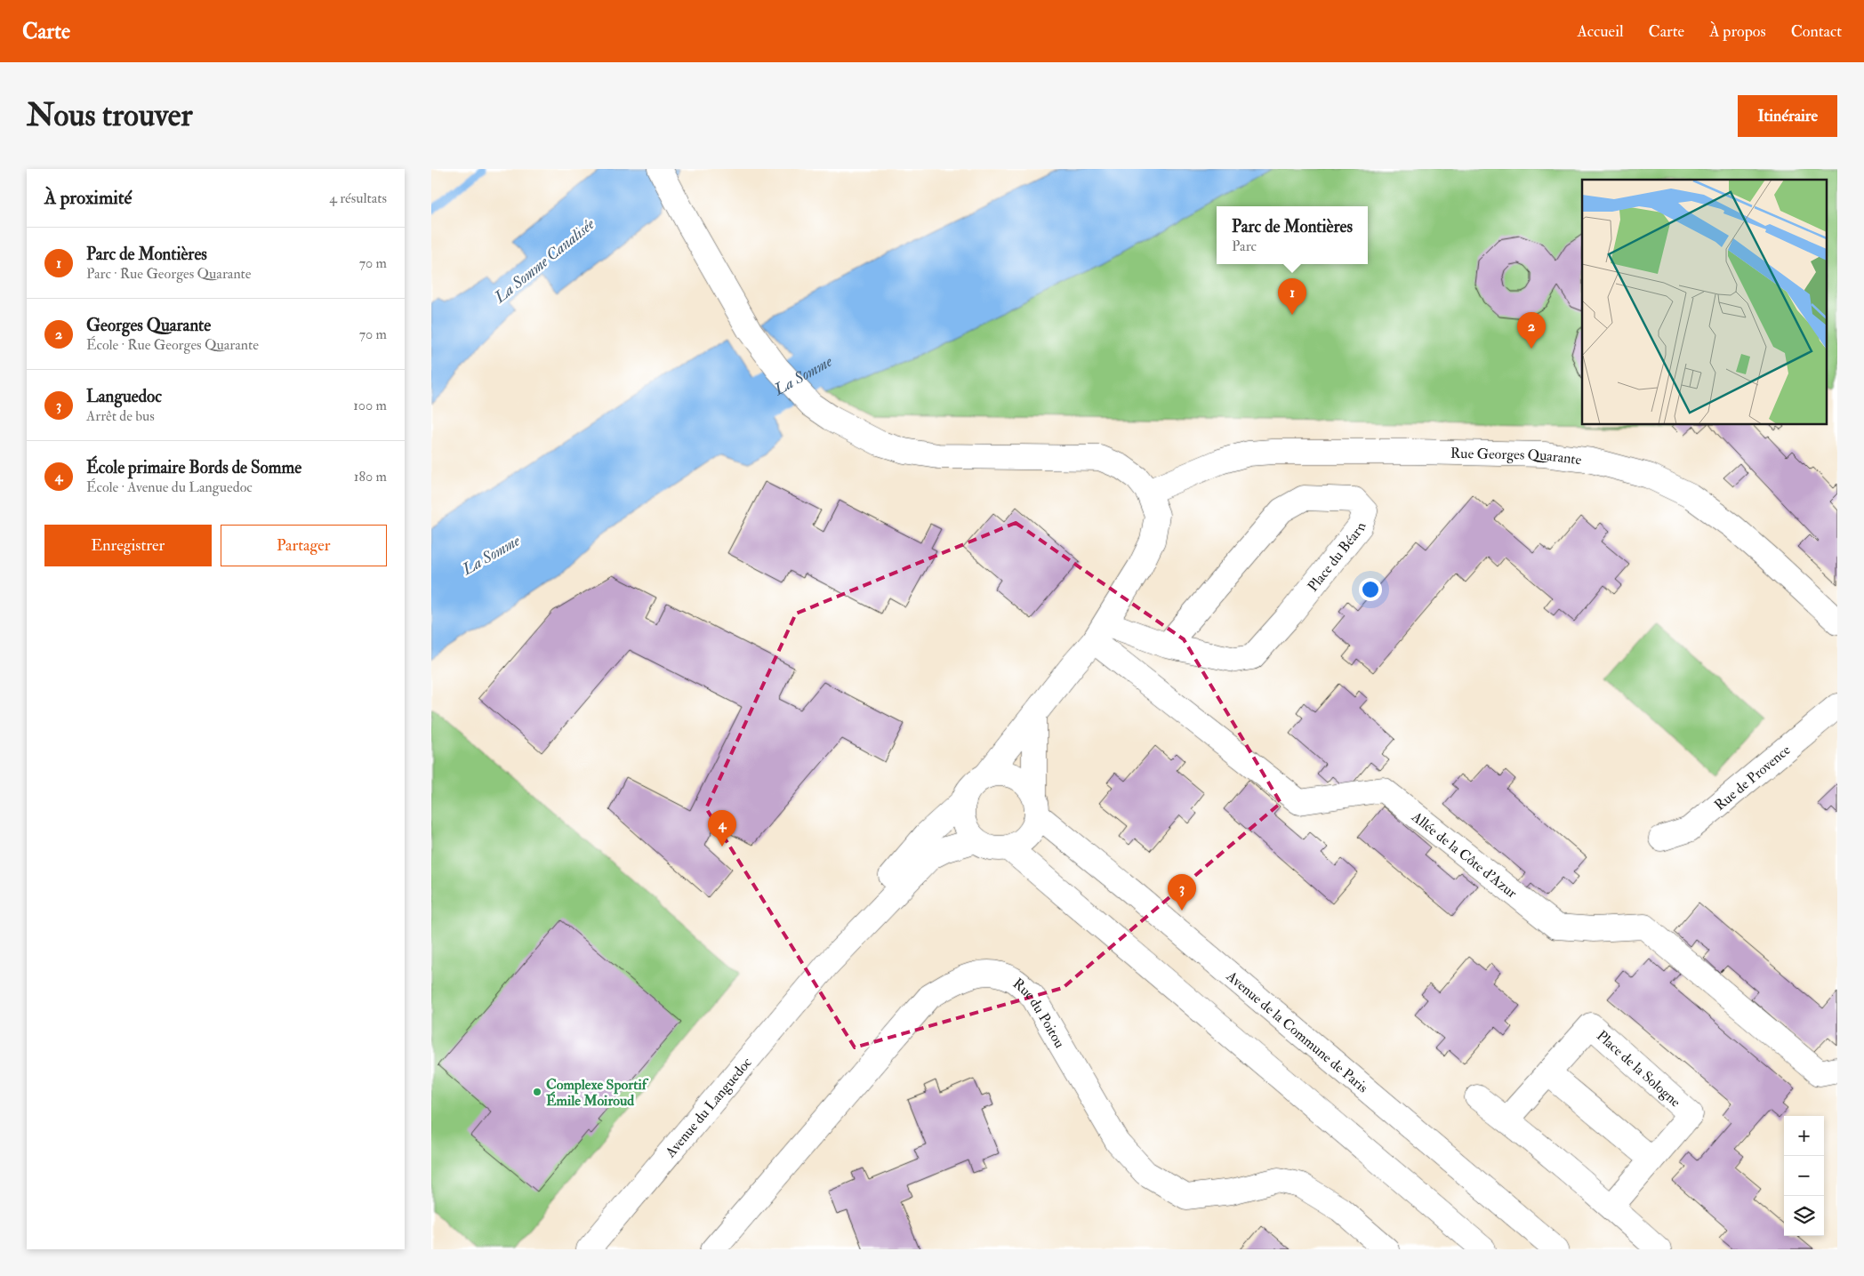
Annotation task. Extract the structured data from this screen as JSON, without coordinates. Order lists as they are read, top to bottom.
{
  "streets": {
    "street": [
      "Rue Georges Quarante",
      "Place du Béarn",
      "Rue de Provence",
      "Allée de la Côte d'Azur",
      "Rue du Poitou",
      "Avenue de la Commune de Paris",
      "Place de la Sologne",
      "Avenue du Languedoc"
    ]
  },
  "crossings": [
    ["Place du Béarn", "Allée de la Côte d'Azur"],
    ["Avenue de la Commune de Paris", "Avenue du Languedoc"]
  ],
  "water": ["La Somme Canalisée", "La Somme"],
  "places": ["Complexe Sportif Émile Moiroud"],
  "page": {
    "header": "Carte",
    "nav": [
      "Accueil",
      "Carte",
      "À propos",
      "Contact"
    ],
    "buttons": [
      "Itinéraire",
      ["Enregistrer", "Partager"]
    ],
    "title": "Nous trouver",
    "heading": ["À proximité", "4 résultats"],
    "popup": ["Parc de Montières", "Parc"],
    "list": [
      {
        "mark": "1",
        "name": "Parc de Montières",
        "note": "Parc · Rue Georges Quarante",
        "value": "70 m"
      },
      {
        "mark": "2",
        "name": "Georges Quarante",
        "note": "École · Rue Georges Quarante",
        "value": "70 m"
      },
      {
        "mark": "3",
        "name": "Languedoc",
        "note": "Arrêt de bus",
        "value": "100 m"
      },
      {
        "mark": "4",
        "name": "École primaire Bords de Somme",
        "note": "École · Avenue du Languedoc",
        "value": "180 m"
      }
    ],
    "pins": [
      "1",
      "2",
      "4",
      "3"
    ],
    "map_buttons": ["+", "−"]
  }
}
